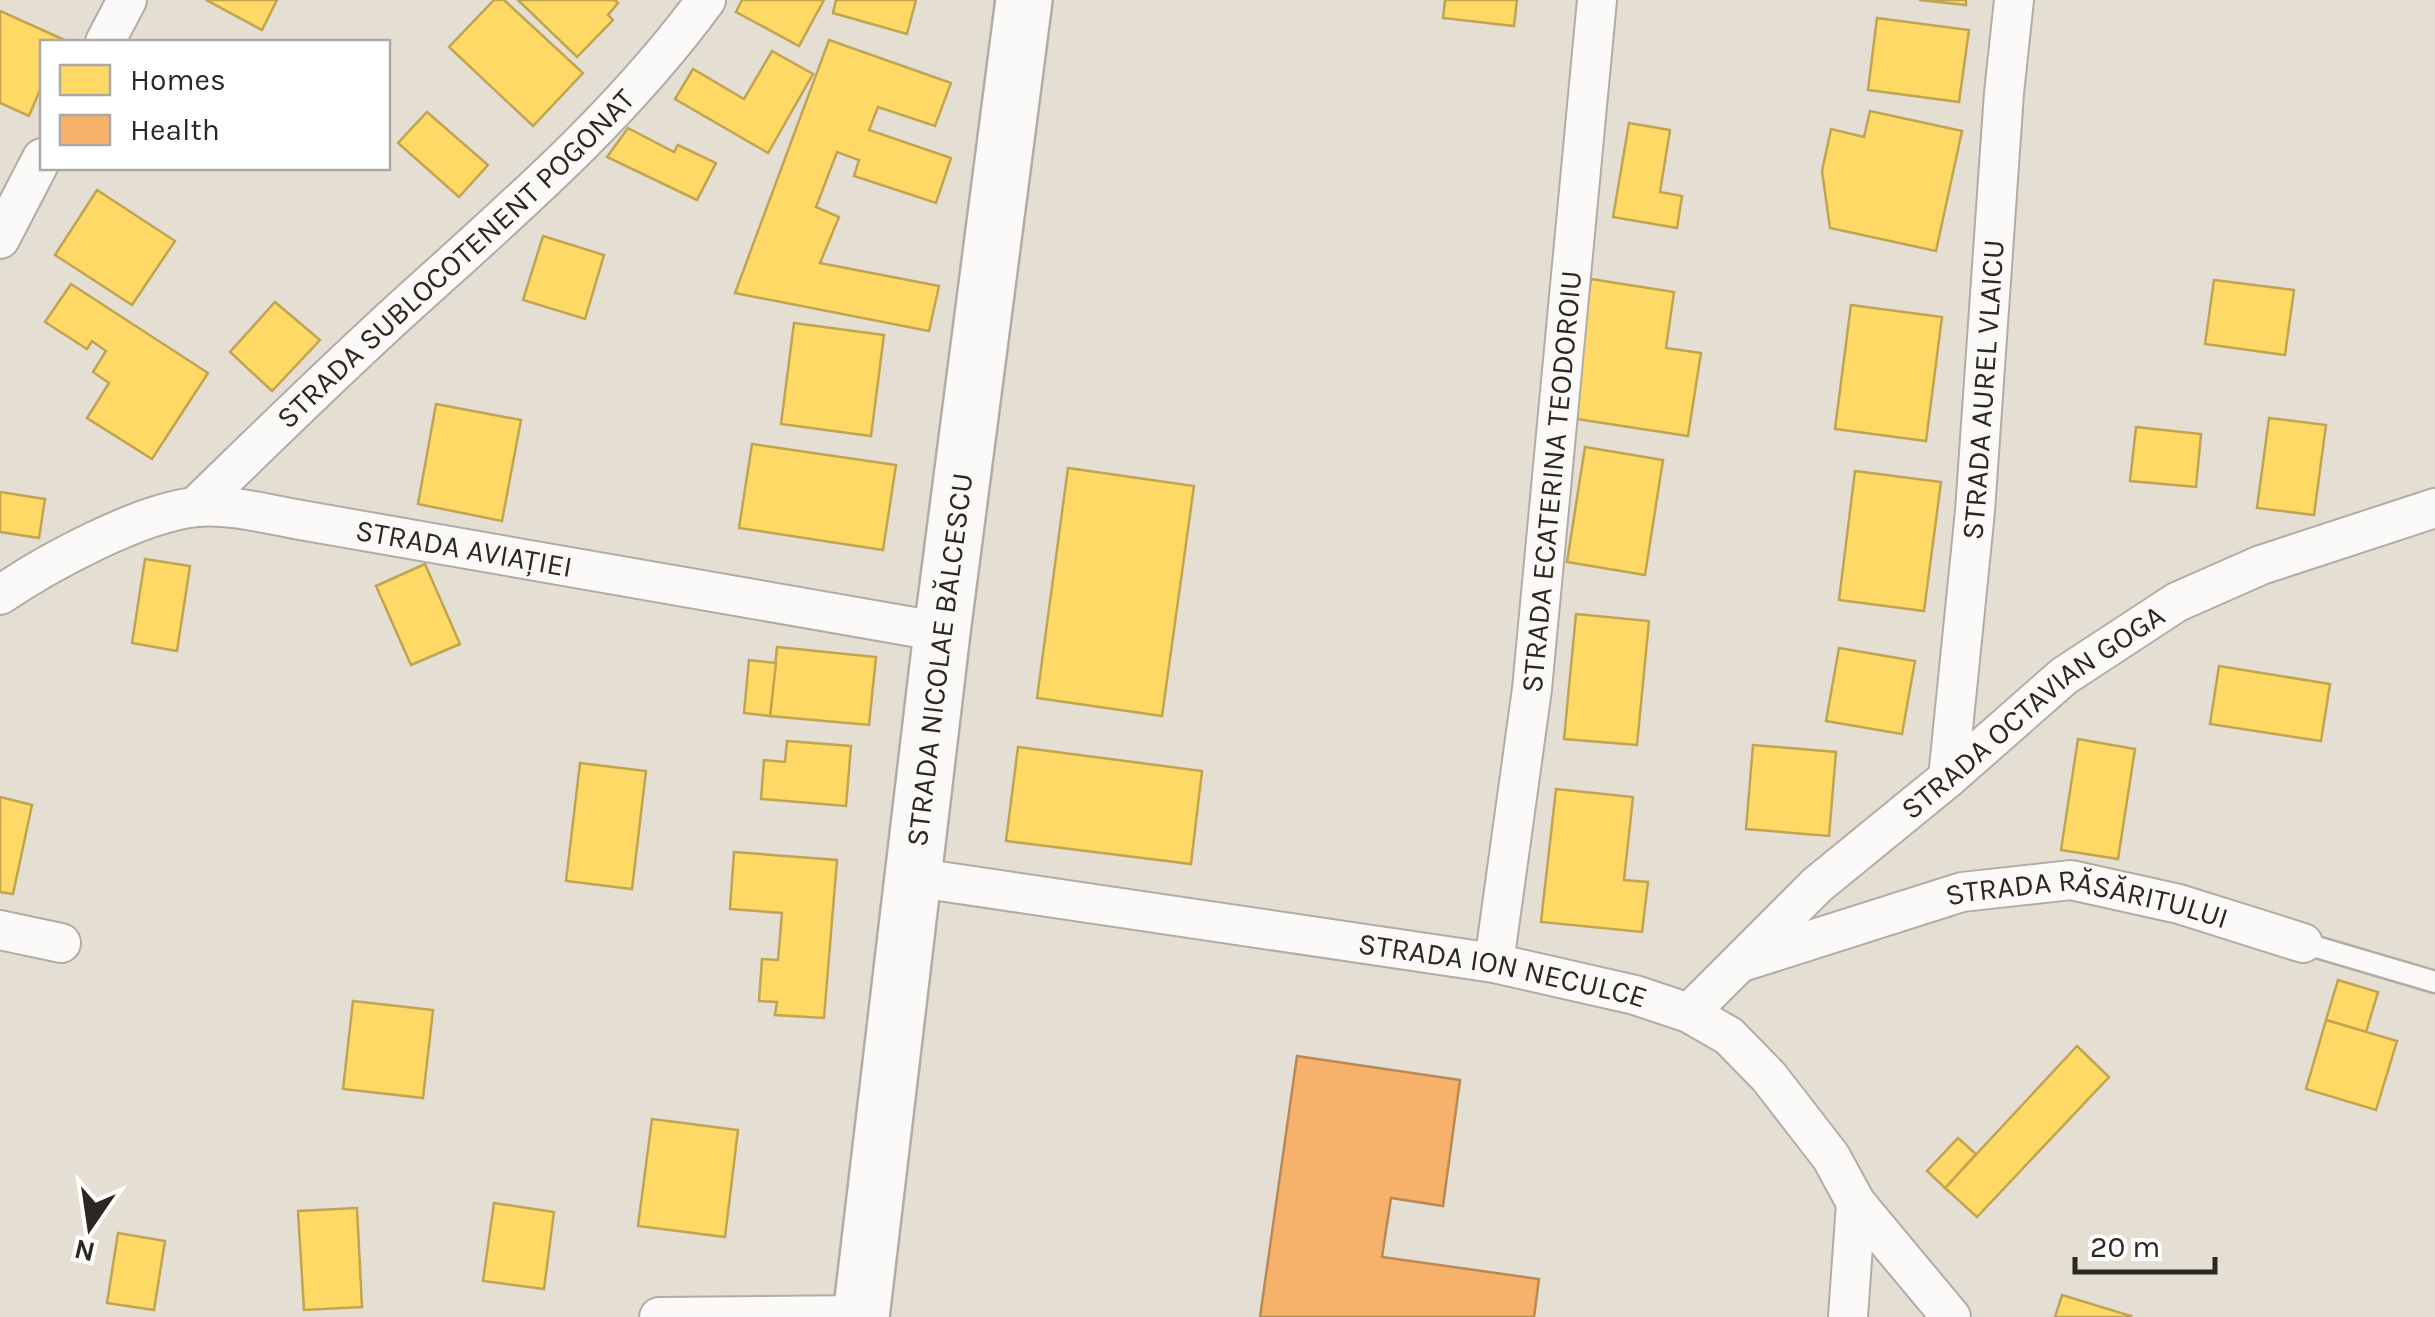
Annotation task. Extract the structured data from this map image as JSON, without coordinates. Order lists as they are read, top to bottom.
{
  "streets": {
    "main road": ["STRADA NICOLAE BĂLCESCU"],
    "street": [
      "STRADA SUBLOCOTENENT POGONAT",
      "STRADA AUREL VLAICU",
      "STRADA ECATERINA TEODOROIU",
      "STRADA AVIAȚIEI",
      "STRADA OCTAVIAN GOGA",
      "STRADA RĂSĂRITULUI",
      "STRADA ION NECULCE"
    ]
  },
  "crossings": [
    ["STRADA SUBLOCOTENENT POGONAT", "STRADA AVIAȚIEI"],
    ["STRADA AUREL VLAICU", "STRADA OCTAVIAN GOGA"],
    ["STRADA ECATERINA TEODOROIU", "STRADA ION NECULCE"],
    ["STRADA AVIAȚIEI", "STRADA NICOLAE BĂLCESCU"],
    ["STRADA NICOLAE BĂLCESCU", "STRADA ION NECULCE"],
    ["STRADA OCTAVIAN GOGA", "STRADA RĂSĂRITULUI"],
    ["STRADA OCTAVIAN GOGA", "STRADA ION NECULCE"]
  ],
  "legend": ["Homes", "Health"],
  "scale_bar": "20 m",
  "north": "bottom"
}
